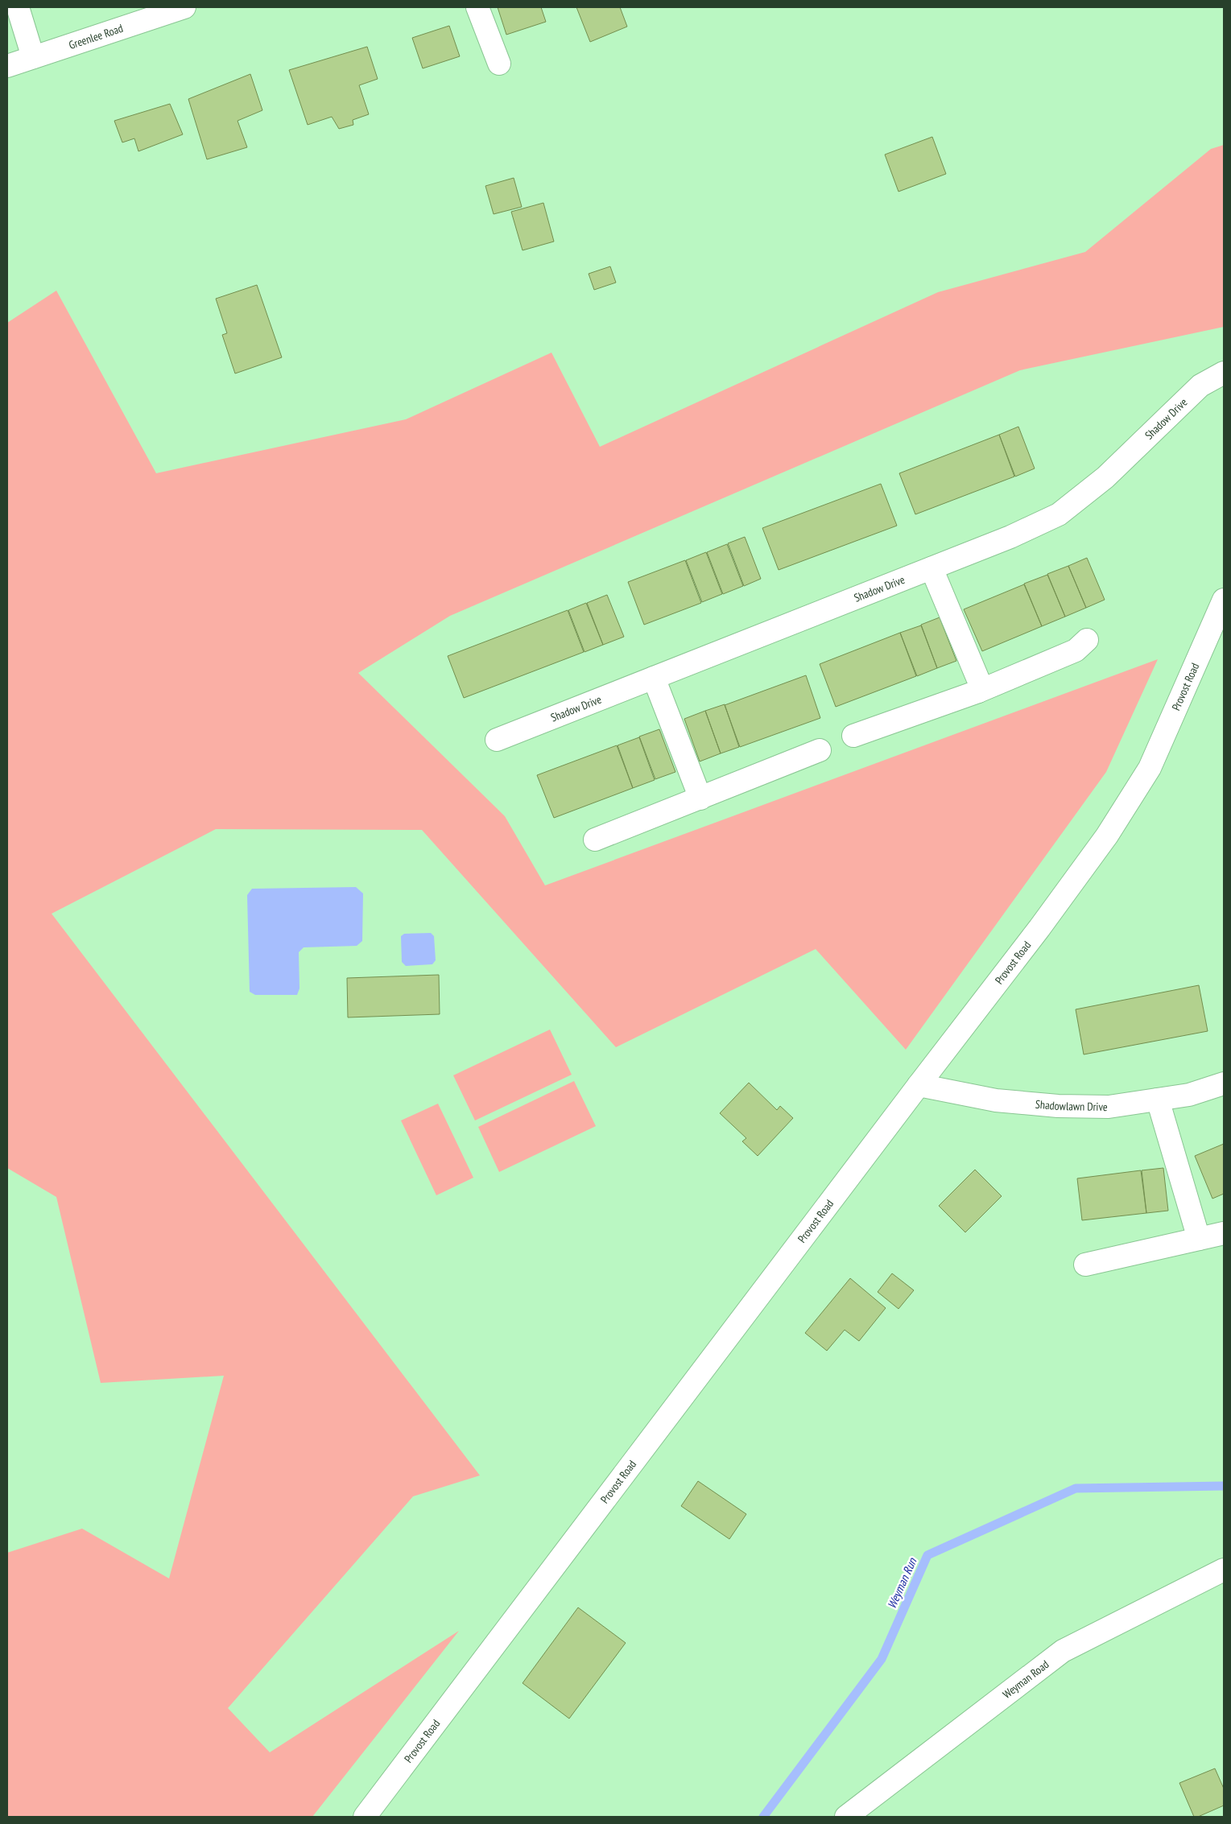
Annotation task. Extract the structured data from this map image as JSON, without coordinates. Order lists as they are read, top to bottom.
{
  "streets": {
    "street": [
      "Greenlee Road",
      "Shadow Drive",
      "Provost Road",
      "Shadowlawn Drive",
      "Weyman Road"
    ]
  },
  "crossings": [
    ["Provost Road", "Shadowlawn Drive"]
  ],
  "water": ["Weyman Run"]
}
